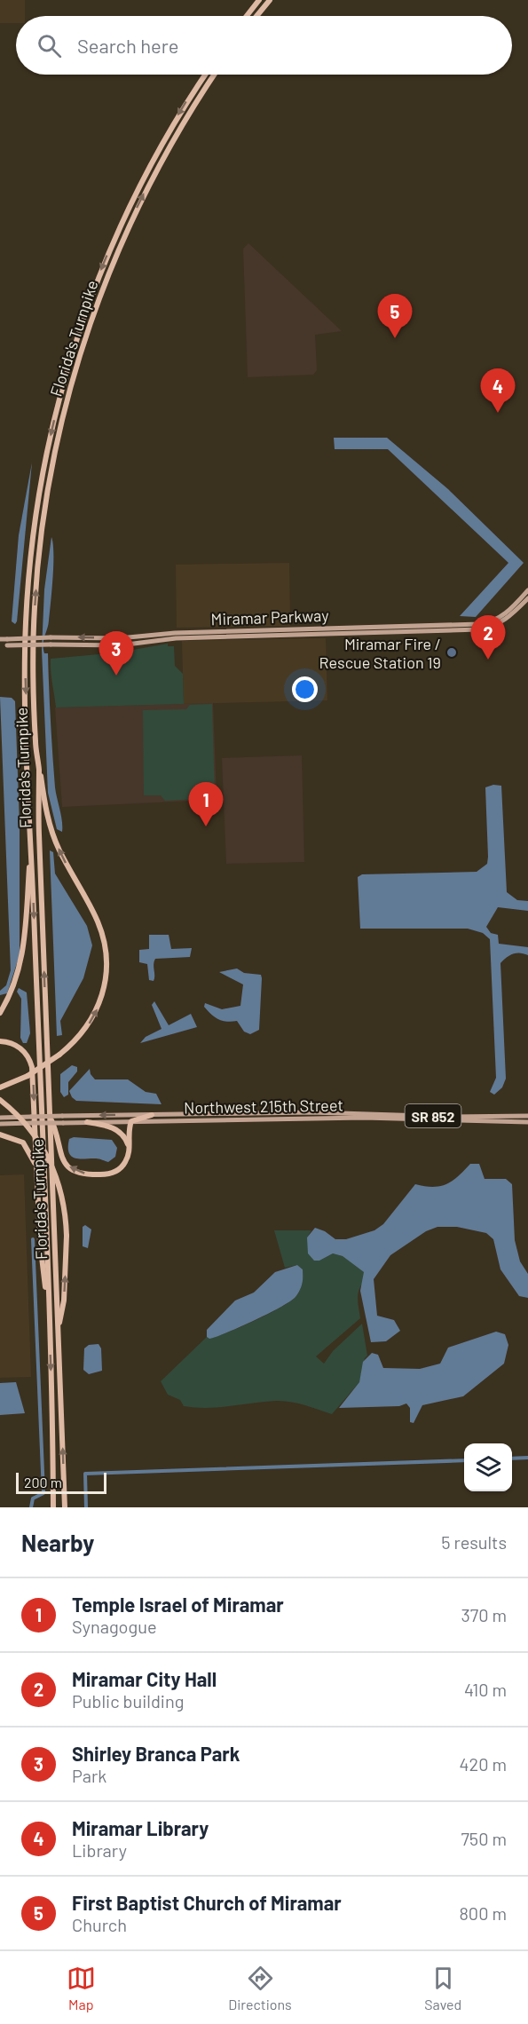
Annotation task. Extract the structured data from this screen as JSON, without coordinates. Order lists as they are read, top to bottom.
{
  "streets": {
    "highway": ["Florida's Turnpike"],
    "main road": ["Miramar Parkway", "Northwest 215th Street", "SR 852"]
  },
  "places": ["Miramar Fire / Rescue Station 19"],
  "scale_bar": "200 m",
  "page": {
    "search": "Search here",
    "pins": [
      "5",
      "4",
      "2",
      "3",
      "1"
    ],
    "scale": "200 m",
    "heading": ["Nearby", "5 results"],
    "list": [
      {
        "mark": "1",
        "name": "Temple Israel of Miramar",
        "note": "Synagogue",
        "value": "370 m"
      },
      {
        "mark": "2",
        "name": "Miramar City Hall",
        "note": "Public building",
        "value": "410 m"
      },
      {
        "mark": "3",
        "name": "Shirley Branca Park",
        "note": "Park",
        "value": "420 m"
      },
      {
        "mark": "4",
        "name": "Miramar Library",
        "note": "Library",
        "value": "750 m"
      },
      {
        "mark": "5",
        "name": "First Baptist Church of Miramar",
        "note": "Church",
        "value": "800 m"
      }
    ],
    "nav": ["Map", "Directions", "Saved"]
  }
}
